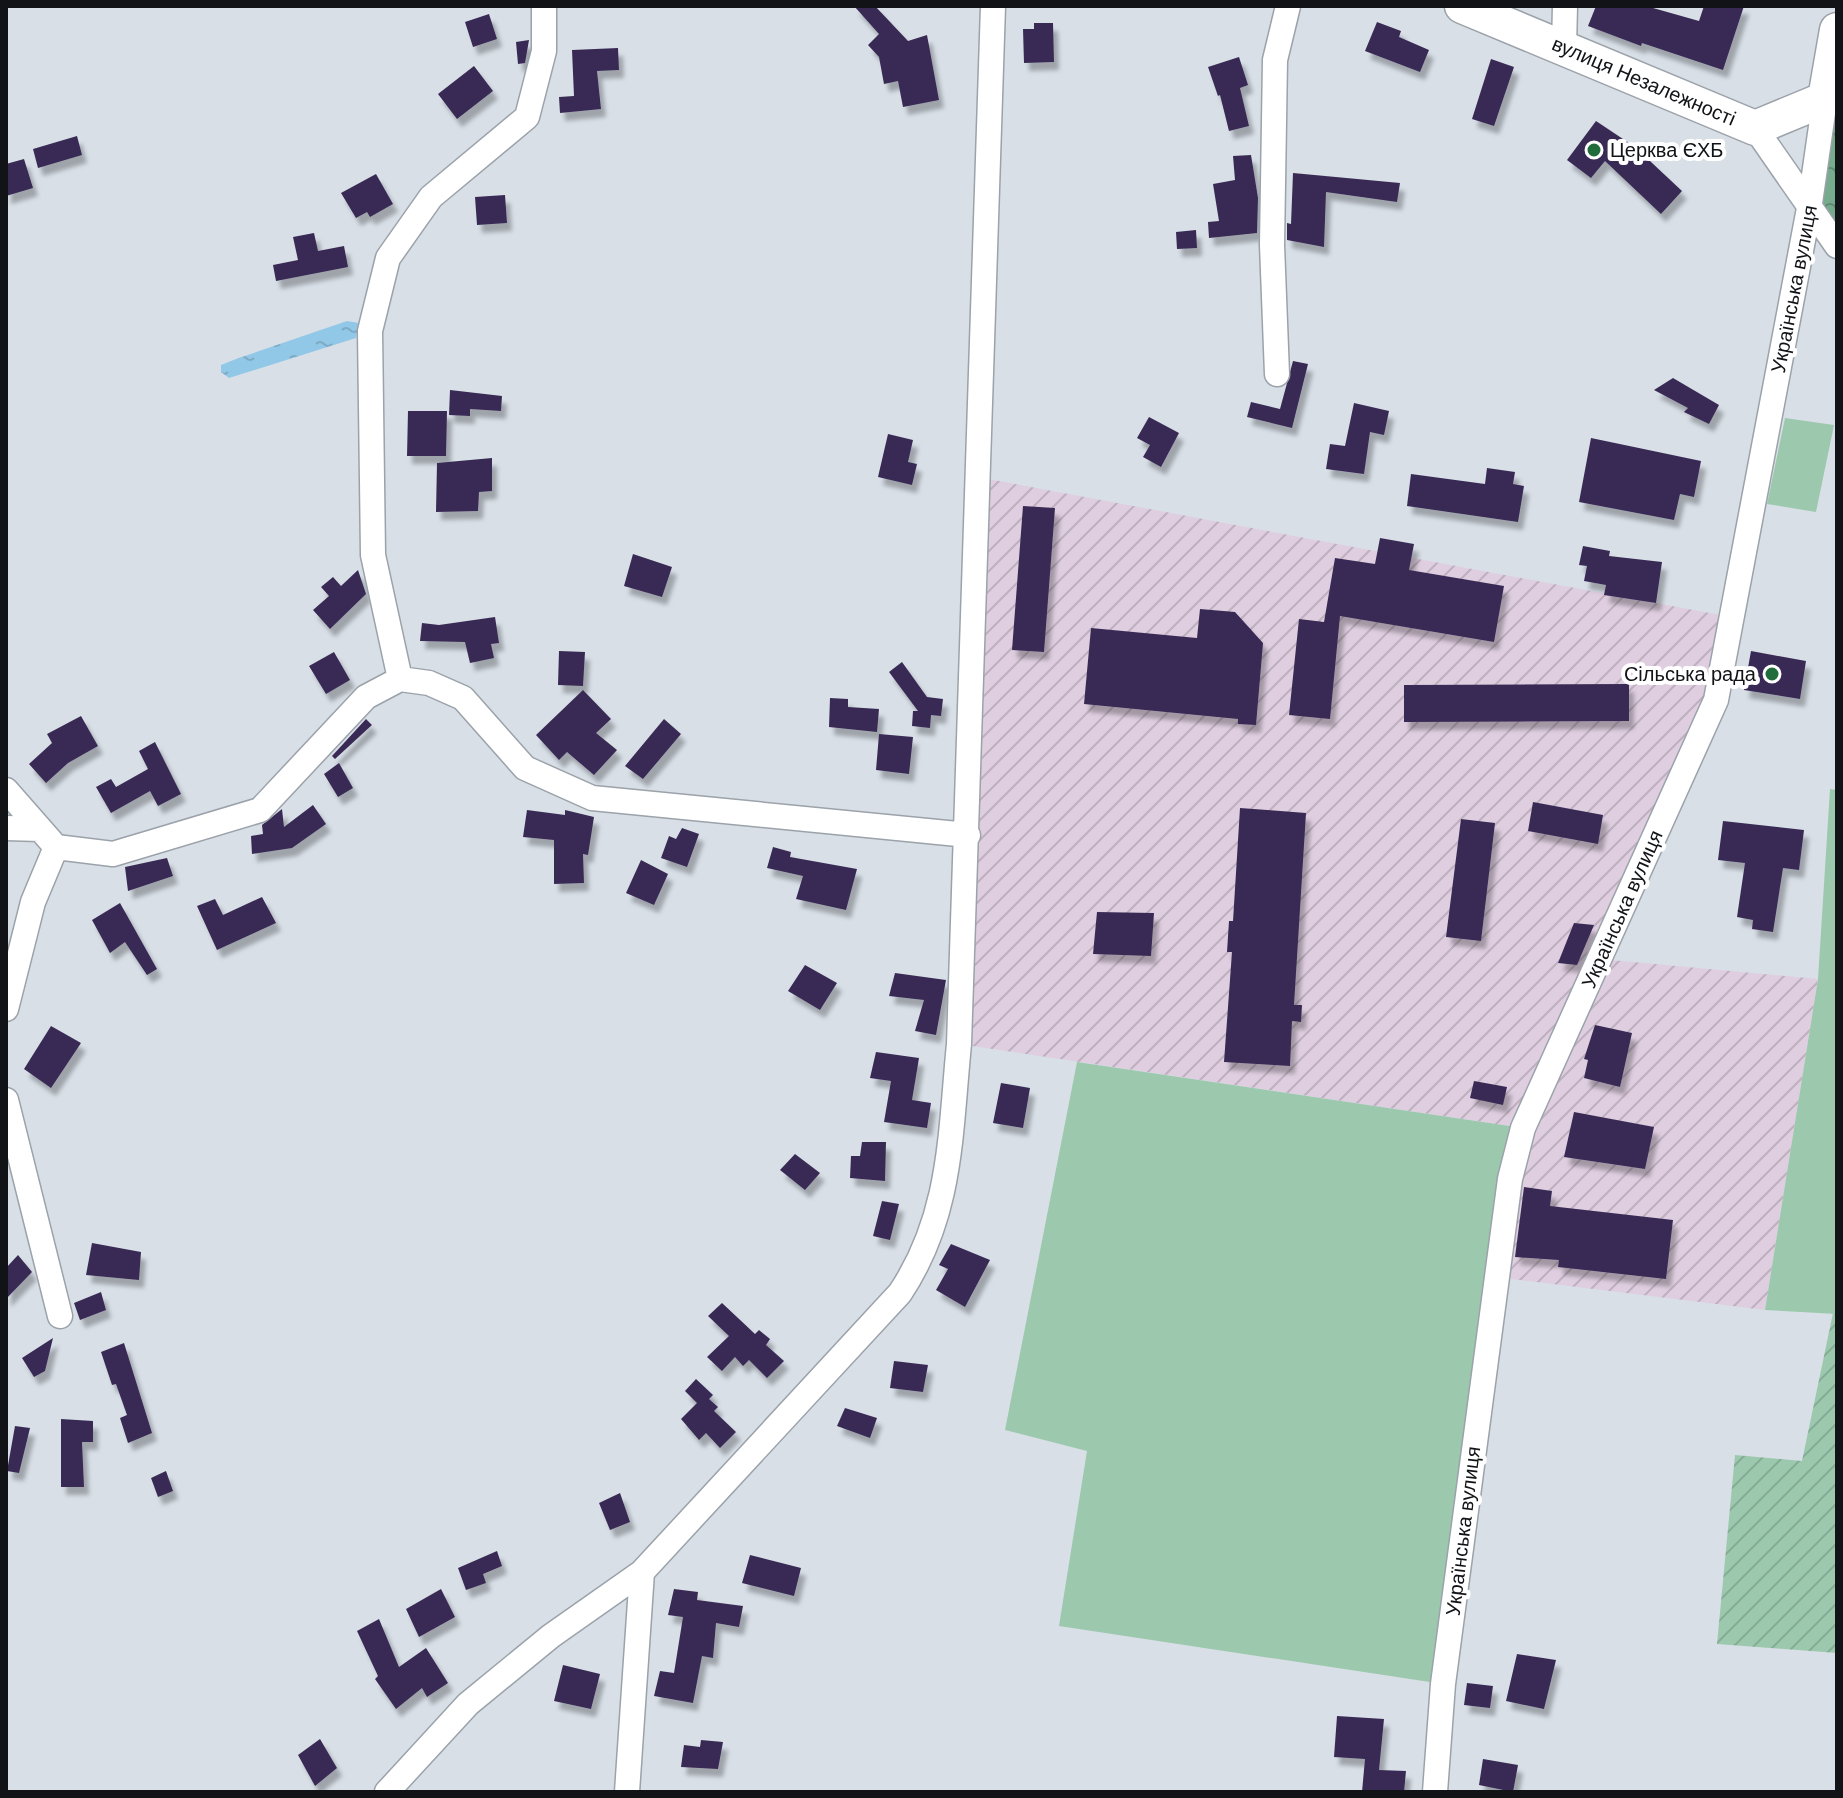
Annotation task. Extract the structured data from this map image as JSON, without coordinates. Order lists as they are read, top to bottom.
{
  "streets": {
    "street": ["вулиця Незалежності", "Українська вулиця"]
  },
  "crossings": [
    ["вулиця Незалежності", "Українська вулиця"]
  ],
  "places": ["Церква ЄХБ", "Сільська рада"]
}
